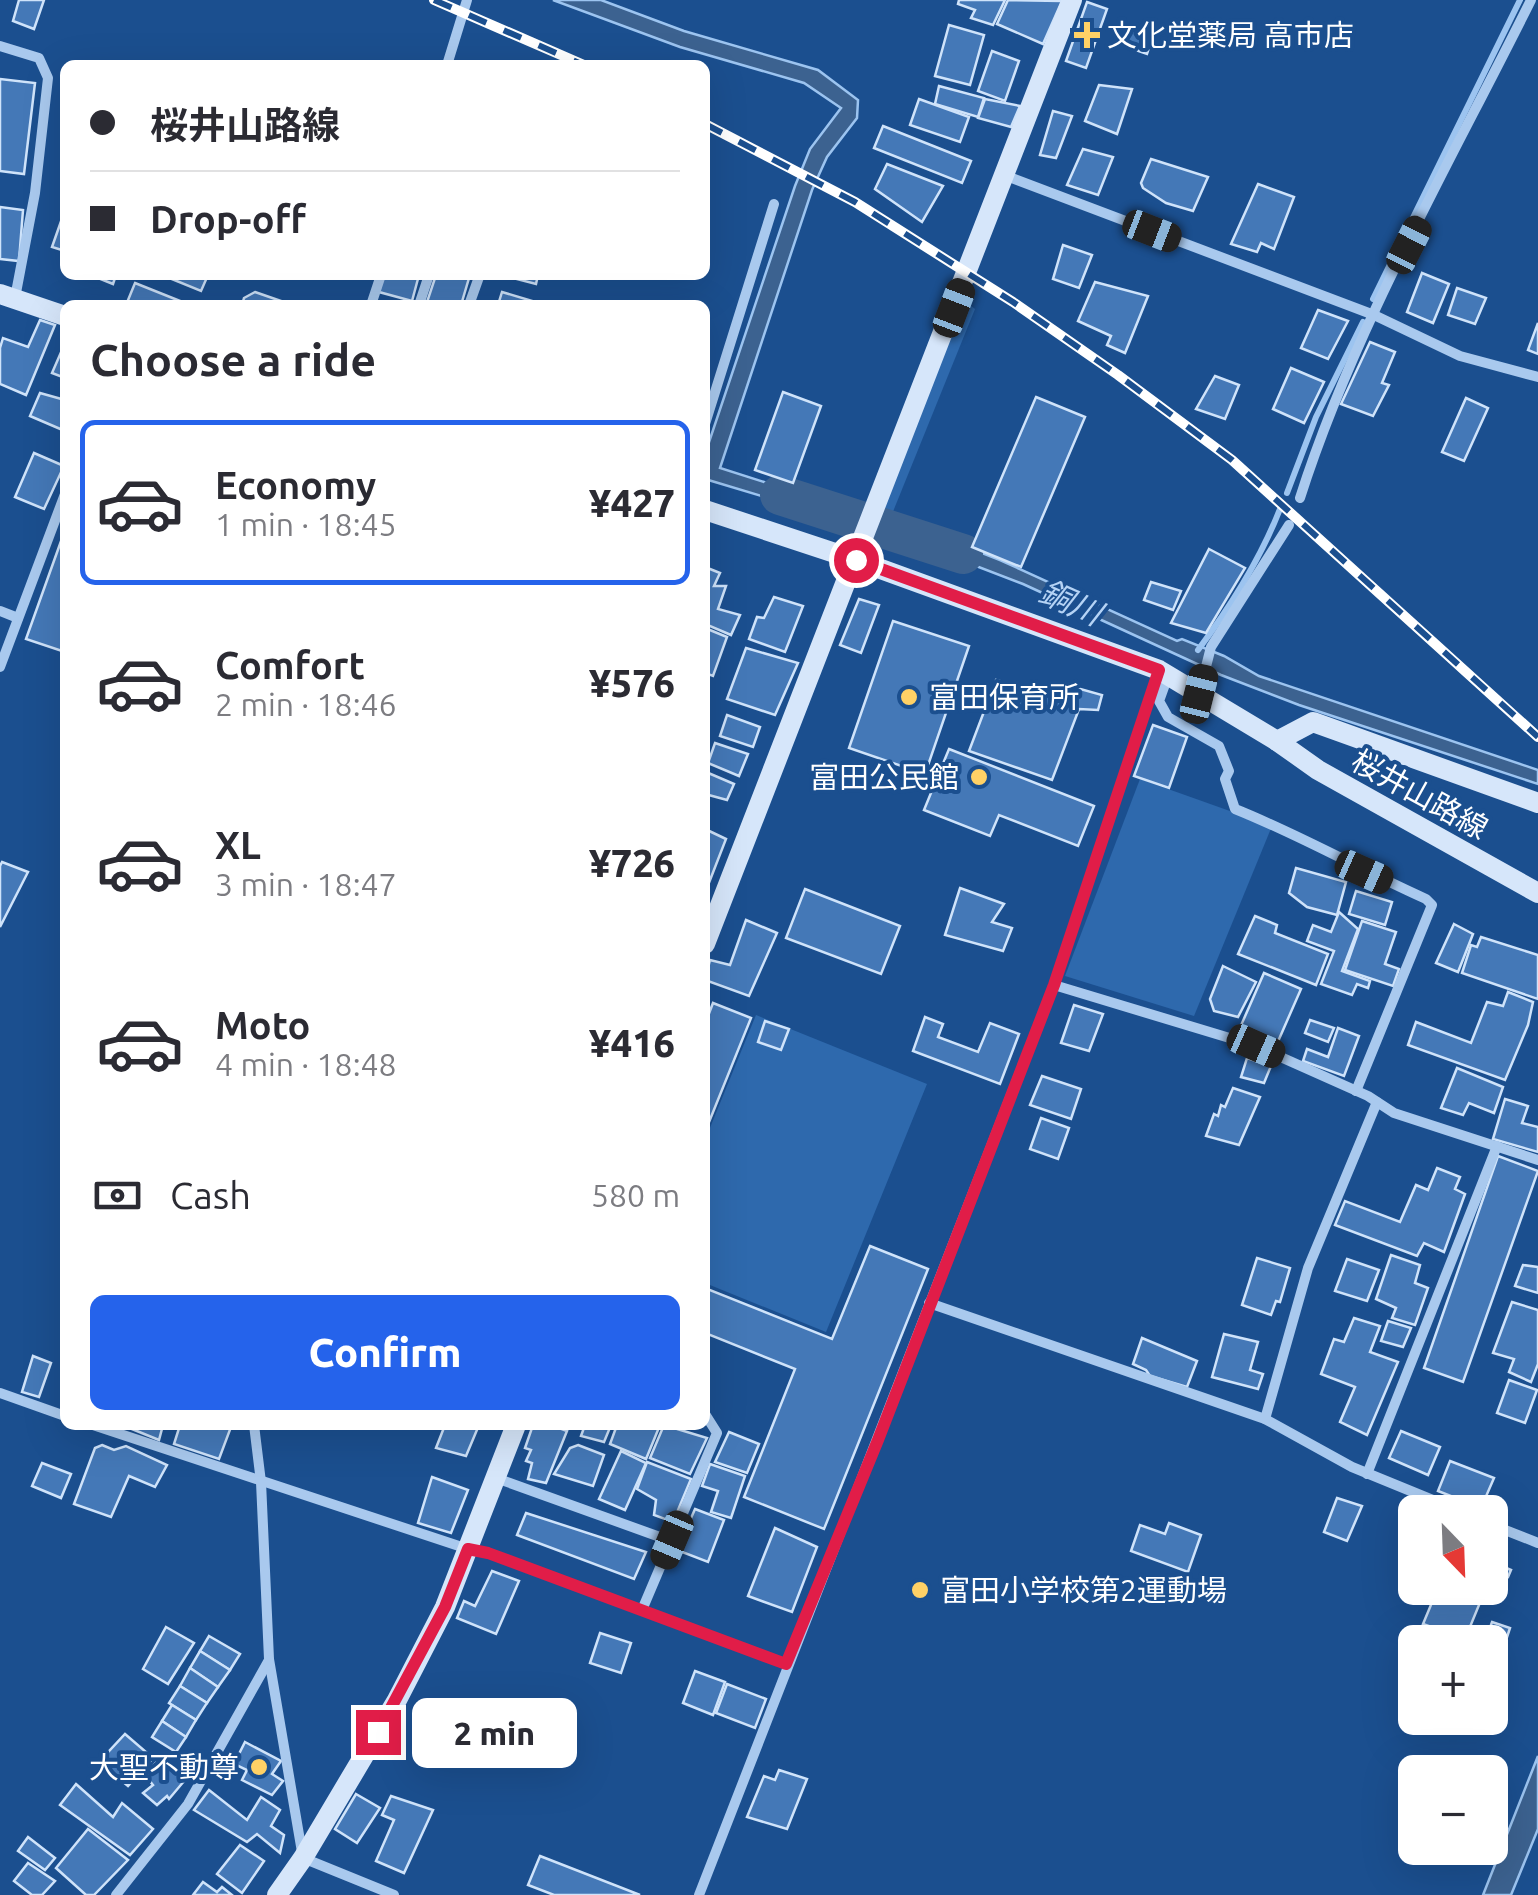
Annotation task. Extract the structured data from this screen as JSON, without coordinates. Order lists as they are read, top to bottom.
{
  "streets": {
    "street": ["桜井山路線"]
  },
  "water": ["銅川"],
  "places": {
    "health": ["文化堂薬局 高市店"],
    "other": [
      "富田保育所",
      "富田公民館",
      "富田小学校第2運動場",
      "大聖不動尊"
    ]
  },
  "north": "bottom right",
  "page": {
    "banner": ["桜井山路線", "Drop-off"],
    "heading": "Choose a ride",
    "list": [
      {
        "name": "Economy",
        "note": "1 min · 18:45",
        "value": "¥427"
      },
      {
        "name": "Comfort",
        "note": "2 min · 18:46",
        "value": "¥576"
      },
      {
        "name": "XL",
        "note": "3 min · 18:47",
        "value": "¥726"
      },
      {
        "name": "Moto",
        "note": "4 min · 18:48",
        "value": "¥416"
      }
    ],
    "pay": ["Cash", "580 m"],
    "buttons": "Confirm",
    "map_buttons": ["+", "−"],
    "bubble": "2 min"
  }
}
